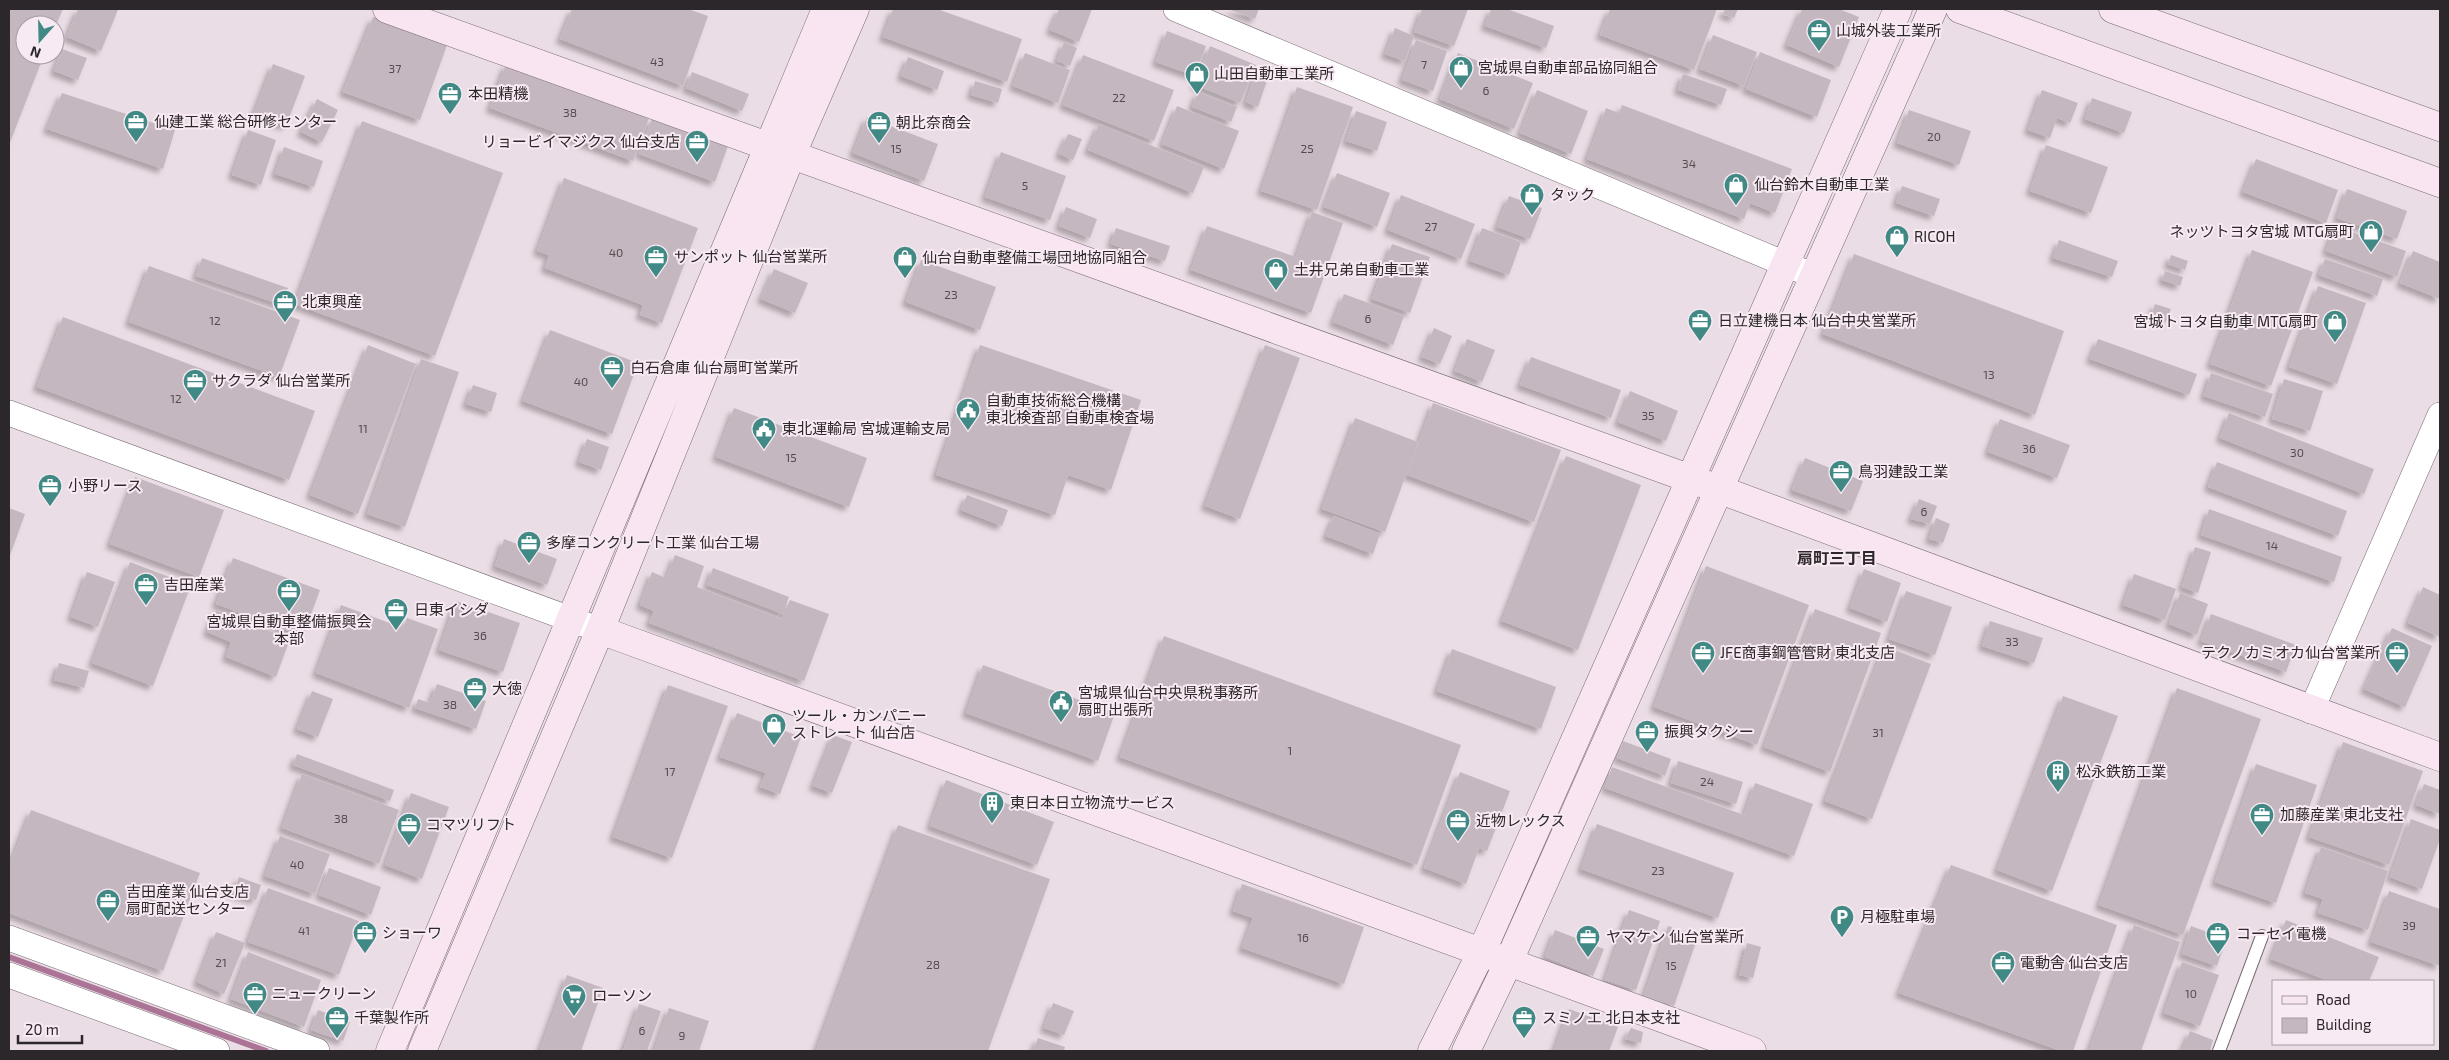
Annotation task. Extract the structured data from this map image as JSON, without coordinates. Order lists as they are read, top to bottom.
{
  "districts": ["扇町三丁目"],
  "places": {
    "office": [
      "山城外装工業所",
      "本田精機",
      "仙建工業 総合研修センター",
      "朝比奈商会",
      "リョービイマジクス 仙台支店",
      "サンポット 仙台営業所",
      "北東興産",
      "日立建機日本 仙台中央営業所",
      "白石倉庫 仙台扇町営業所",
      "サクラダ 仙台営業所",
      "鳥羽建設工業",
      "小野リース",
      "多摩コンクリート工業 仙台工場",
      "吉田産業",
      "宮城県自動車整備振興会 本部",
      "日東イシダ",
      "JFE商事鋼管管財 東北支店",
      "テクノカミオカ仙台営業所",
      "大徳",
      "振興タクシー",
      "加藤産業 東北支社",
      "近物レックス",
      "コマツリフト",
      "吉田産業 仙台支店 扇町配送センター",
      "ショーワ",
      "コーセイ電機",
      "ヤマケン 仙台営業所",
      "電動舎 仙台支店",
      "ニュークリーン",
      "千葉製作所",
      "スミノエ 北日本支社"
    ],
    "shop": [
      "宮城県自動車部品協同組合",
      "山田自動車工業所",
      "仙台鈴木自動車工業",
      "タック",
      "ネッツトヨタ宮城 MTG扇町",
      "RICOH",
      "仙台自動車整備工場団地協同組合",
      "土井兄弟自動車工業",
      "宮城トヨタ自動車 MTG扇町",
      "ツール・カンパニー ストレート 仙台店"
    ],
    "public building": ["自動車技術総合機構 東北検査部 自動車検査場", "東北運輸局 宮城運輸支局", "宮城県仙台中央県税事務所 扇町出張所"],
    "building": ["松永鉄筋工業", "東日本日立物流サービス"],
    "parking": ["月極駐車場"],
    "supermarket": ["ローソン"]
  },
  "house_numbers": [
    "43",
    "7",
    "37",
    "6",
    "22",
    "38",
    "20",
    "15",
    "25",
    "34",
    "5",
    "27",
    "40",
    "23",
    "6",
    "12",
    "13",
    "40",
    "12",
    "35",
    "11",
    "36",
    "30",
    "15",
    "6",
    "14",
    "36",
    "33",
    "38",
    "31",
    "1",
    "17",
    "24",
    "38",
    "40",
    "23",
    "39",
    "41",
    "16",
    "21",
    "28",
    "15",
    "10",
    "6",
    "9"
  ],
  "legend": ["Road", "Building"],
  "scale_bar": "20 m",
  "north": "bottom"
}
